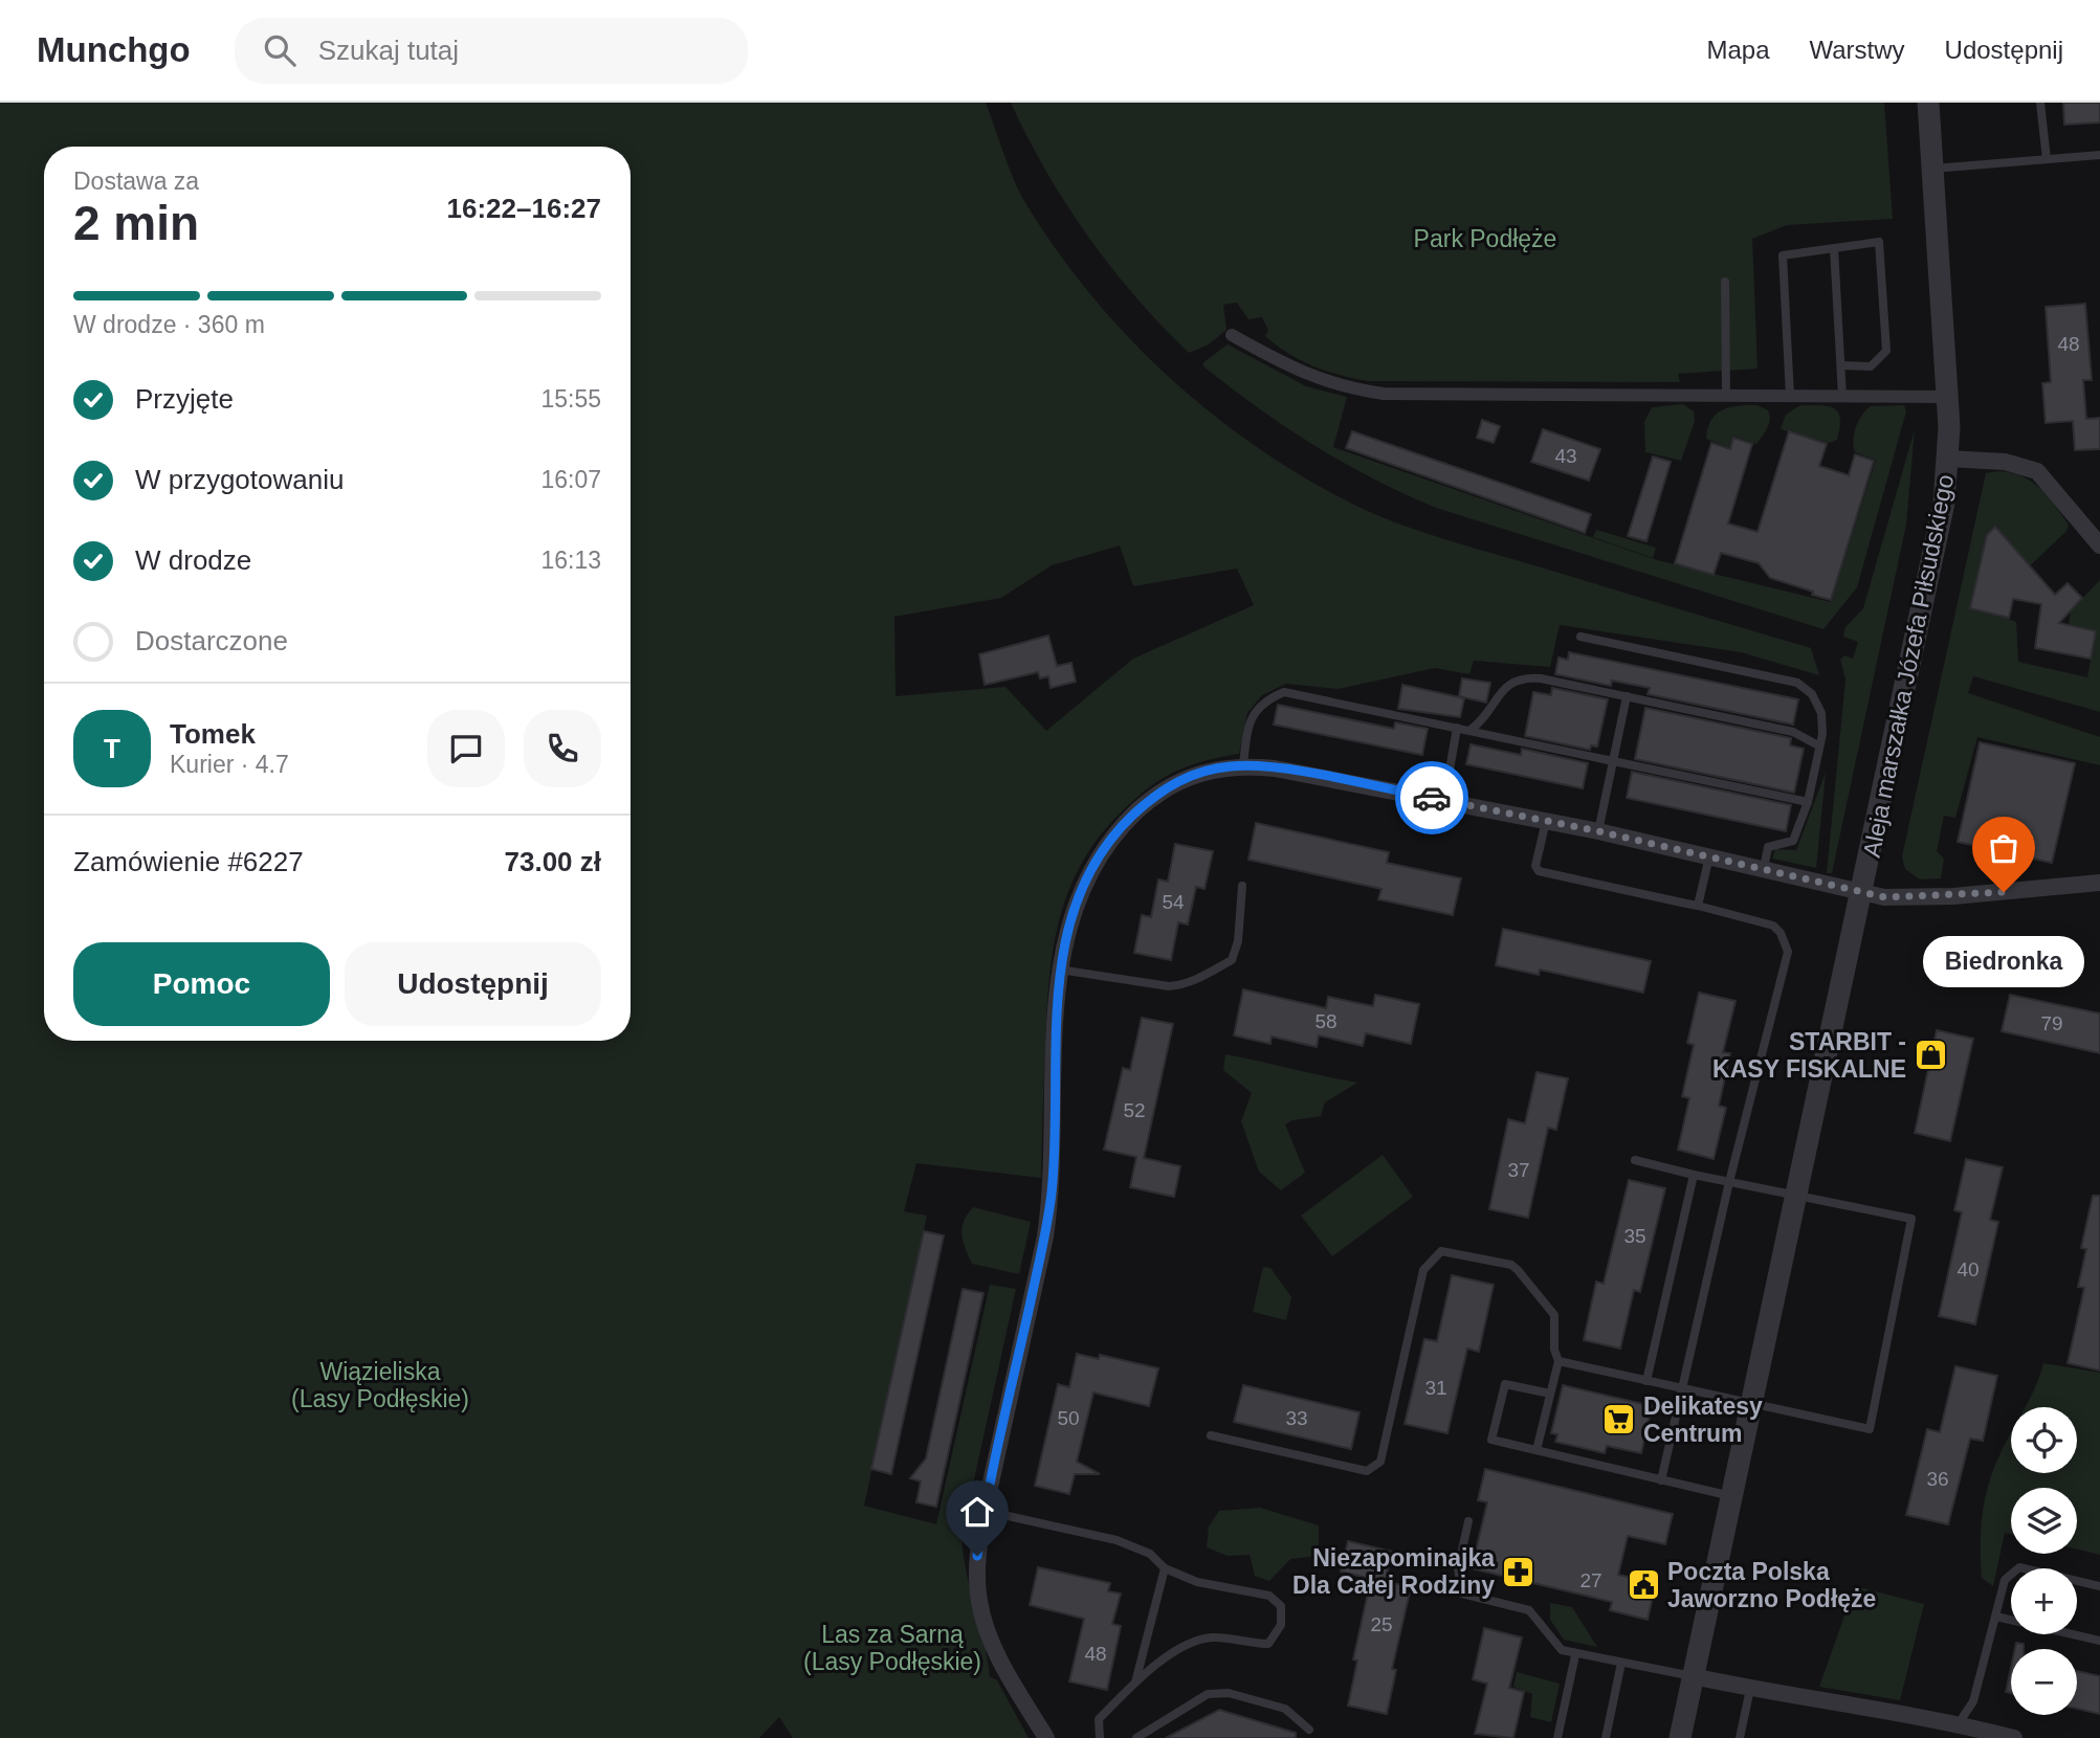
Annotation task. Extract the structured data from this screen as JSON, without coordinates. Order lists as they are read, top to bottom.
{
  "streets": {
    "street": ["Aleja marszałka Józefa Piłsudskiego"]
  },
  "parks": ["Park Podłęże", "Wiązieliska (Lasy Podłęskie)", "Las za Sarną (Lasy Podłęskie)"],
  "places": {
    "other": ["Biedronka"],
    "shop": ["STARBIT - KASY FISKALNE"],
    "supermarket": ["Delikatesy Centrum"],
    "pharmacy": ["Niezapominajka Dla Całej Rodziny"],
    "public building": ["Poczta Polska Jaworzno Podłęże"]
  },
  "house_numbers": [
    "48",
    "43",
    "54",
    "58",
    "79",
    "52",
    "37",
    "35",
    "40",
    "31",
    "50",
    "33",
    "36",
    "27",
    "25",
    "48"
  ],
  "page": {
    "header": "Munchgo",
    "search": "Szukaj tutaj",
    "nav": ["Mapa", "Warstwy", "Udostępnij"],
    "heading": ["2 min", "Dostawa za", "16:22–16:27"],
    "panel": [
      "Tomek",
      "Kurier · 4.7",
      "Zamówienie #6227",
      "73.00 zł"
    ],
    "bar": "W drodze · 360 m",
    "list": [
      ["Przyjęte", "15:55"],
      ["W przygotowaniu", "16:07"],
      ["W drodze", "16:13"],
      "Dostarczone"
    ],
    "round": "T",
    "buttons": ["Pomoc", "Udostępnij"],
    "bubble": "Biedronka",
    "map_buttons": ["+", "−"]
  }
}
